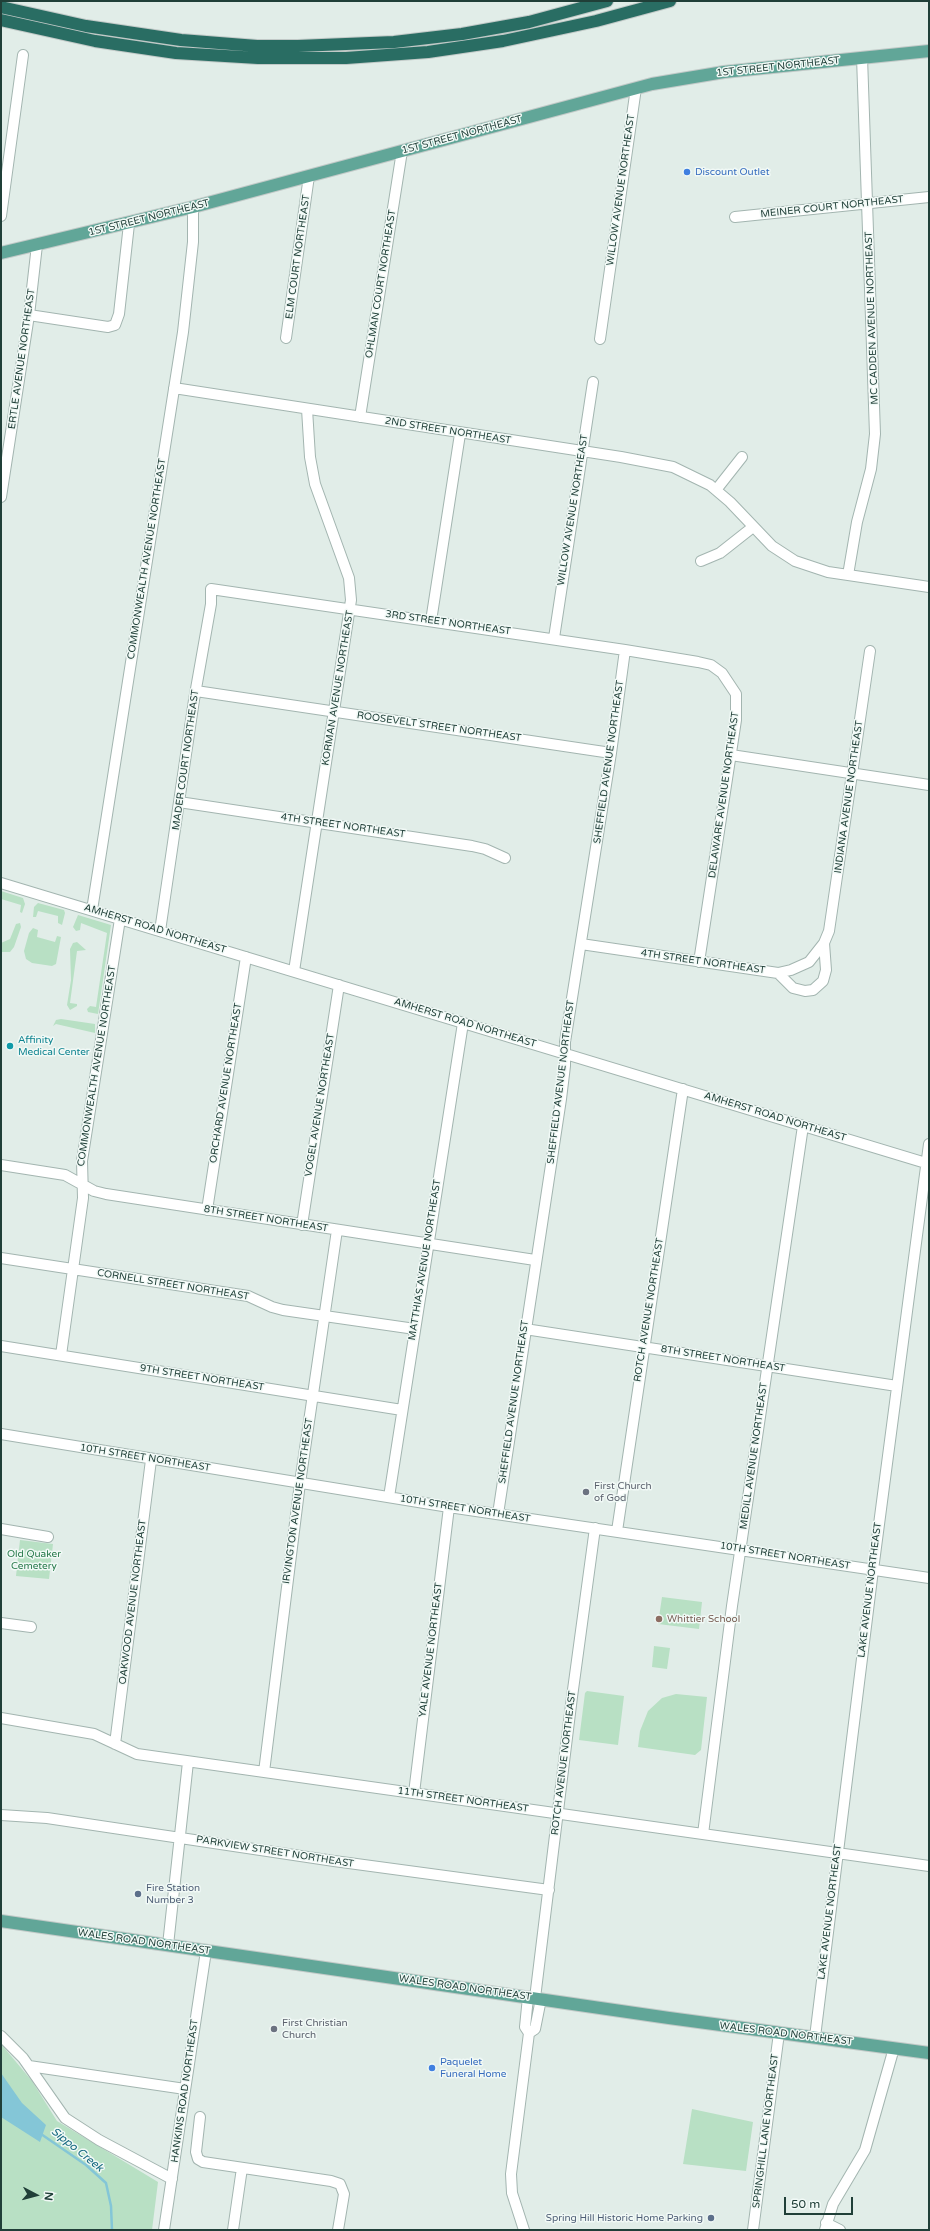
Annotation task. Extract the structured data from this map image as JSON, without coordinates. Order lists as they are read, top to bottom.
{
  "streets": {
    "main road": ["1ST STREET NORTHEAST", "WALES ROAD NORTHEAST"],
    "street": [
      "WILLOW AVENUE NORTHEAST",
      "MEINER COURT NORTHEAST",
      "ELM COURT NORTHEAST",
      "OHLMAN COURT NORTHEAST",
      "MC CADDEN AVENUE NORTHEAST",
      "ERTLE AVENUE NORTHEAST",
      "2ND STREET NORTHEAST",
      "COMMONWEALTH AVENUE NORTHEAST",
      "3RD STREET NORTHEAST",
      "KORMAN AVENUE NORTHEAST",
      "ROOSEVELT STREET NORTHEAST",
      "MADER COURT NORTHEAST",
      "SHEFFIELD AVENUE NORTHEAST",
      "DELAWARE AVENUE NORTHEAST",
      "INDIANA AVENUE NORTHEAST",
      "4TH STREET NORTHEAST",
      "AMHERST ROAD NORTHEAST",
      "ORCHARD AVENUE NORTHEAST",
      "VOGEL AVENUE NORTHEAST",
      "8TH STREET NORTHEAST",
      "MATTHIAS AVENUE NORTHEAST",
      "CORNELL STREET NORTHEAST",
      "ROTCH AVENUE NORTHEAST",
      "9TH STREET NORTHEAST",
      "MEDILL AVENUE NORTHEAST",
      "10TH STREET NORTHEAST",
      "IRVINGTON AVENUE NORTHEAST",
      "LAKE AVENUE NORTHEAST",
      "OAKWOOD AVENUE NORTHEAST",
      "YALE AVENUE NORTHEAST",
      "11TH STREET NORTHEAST",
      "PARKVIEW STREET NORTHEAST",
      "HANKINS ROAD NORTHEAST",
      "SPRINGHILL LANE NORTHEAST"
    ]
  },
  "crossings": [
    ["1ST STREET NORTHEAST", "WILLOW AVENUE NORTHEAST"],
    ["1ST STREET NORTHEAST", "ELM COURT NORTHEAST"],
    ["1ST STREET NORTHEAST", "OHLMAN COURT NORTHEAST"],
    ["1ST STREET NORTHEAST", "MC CADDEN AVENUE NORTHEAST"],
    ["1ST STREET NORTHEAST", "ERTLE AVENUE NORTHEAST"],
    ["1ST STREET NORTHEAST", "COMMONWEALTH AVENUE NORTHEAST"],
    ["WILLOW AVENUE NORTHEAST", "2ND STREET NORTHEAST"],
    ["WILLOW AVENUE NORTHEAST", "3RD STREET NORTHEAST"],
    ["MEINER COURT NORTHEAST", "MC CADDEN AVENUE NORTHEAST"],
    ["OHLMAN COURT NORTHEAST", "2ND STREET NORTHEAST"],
    ["MC CADDEN AVENUE NORTHEAST", "2ND STREET NORTHEAST"],
    ["2ND STREET NORTHEAST", "COMMONWEALTH AVENUE NORTHEAST"],
    ["2ND STREET NORTHEAST", "KORMAN AVENUE NORTHEAST"],
    ["COMMONWEALTH AVENUE NORTHEAST", "AMHERST ROAD NORTHEAST"],
    ["COMMONWEALTH AVENUE NORTHEAST", "8TH STREET NORTHEAST"],
    ["COMMONWEALTH AVENUE NORTHEAST", "CORNELL STREET NORTHEAST"],
    ["COMMONWEALTH AVENUE NORTHEAST", "9TH STREET NORTHEAST"],
    ["3RD STREET NORTHEAST", "KORMAN AVENUE NORTHEAST"],
    ["3RD STREET NORTHEAST", "MADER COURT NORTHEAST"],
    ["3RD STREET NORTHEAST", "SHEFFIELD AVENUE NORTHEAST"],
    ["3RD STREET NORTHEAST", "DELAWARE AVENUE NORTHEAST"],
    ["KORMAN AVENUE NORTHEAST", "ROOSEVELT STREET NORTHEAST"],
    ["KORMAN AVENUE NORTHEAST", "4TH STREET NORTHEAST"],
    ["KORMAN AVENUE NORTHEAST", "AMHERST ROAD NORTHEAST"],
    ["ROOSEVELT STREET NORTHEAST", "MADER COURT NORTHEAST"],
    ["ROOSEVELT STREET NORTHEAST", "SHEFFIELD AVENUE NORTHEAST"],
    ["MADER COURT NORTHEAST", "4TH STREET NORTHEAST"],
    ["MADER COURT NORTHEAST", "AMHERST ROAD NORTHEAST"],
    ["SHEFFIELD AVENUE NORTHEAST", "4TH STREET NORTHEAST"],
    ["SHEFFIELD AVENUE NORTHEAST", "AMHERST ROAD NORTHEAST"],
    ["SHEFFIELD AVENUE NORTHEAST", "8TH STREET NORTHEAST"],
    ["SHEFFIELD AVENUE NORTHEAST", "10TH STREET NORTHEAST"],
    ["DELAWARE AVENUE NORTHEAST", "4TH STREET NORTHEAST"],
    ["INDIANA AVENUE NORTHEAST", "4TH STREET NORTHEAST"],
    ["AMHERST ROAD NORTHEAST", "ORCHARD AVENUE NORTHEAST"],
    ["AMHERST ROAD NORTHEAST", "VOGEL AVENUE NORTHEAST"],
    ["AMHERST ROAD NORTHEAST", "MATTHIAS AVENUE NORTHEAST"],
    ["AMHERST ROAD NORTHEAST", "ROTCH AVENUE NORTHEAST"],
    ["AMHERST ROAD NORTHEAST", "MEDILL AVENUE NORTHEAST"],
    ["AMHERST ROAD NORTHEAST", "LAKE AVENUE NORTHEAST"],
    ["ORCHARD AVENUE NORTHEAST", "8TH STREET NORTHEAST"],
    ["VOGEL AVENUE NORTHEAST", "8TH STREET NORTHEAST"],
    ["8TH STREET NORTHEAST", "MATTHIAS AVENUE NORTHEAST"],
    ["8TH STREET NORTHEAST", "ROTCH AVENUE NORTHEAST"],
    ["8TH STREET NORTHEAST", "MEDILL AVENUE NORTHEAST"],
    ["8TH STREET NORTHEAST", "IRVINGTON AVENUE NORTHEAST"],
    ["8TH STREET NORTHEAST", "LAKE AVENUE NORTHEAST"],
    ["MATTHIAS AVENUE NORTHEAST", "CORNELL STREET NORTHEAST"],
    ["MATTHIAS AVENUE NORTHEAST", "9TH STREET NORTHEAST"],
    ["MATTHIAS AVENUE NORTHEAST", "10TH STREET NORTHEAST"],
    ["CORNELL STREET NORTHEAST", "IRVINGTON AVENUE NORTHEAST"],
    ["ROTCH AVENUE NORTHEAST", "10TH STREET NORTHEAST"],
    ["ROTCH AVENUE NORTHEAST", "11TH STREET NORTHEAST"],
    ["ROTCH AVENUE NORTHEAST", "PARKVIEW STREET NORTHEAST"],
    ["ROTCH AVENUE NORTHEAST", "WALES ROAD NORTHEAST"],
    ["9TH STREET NORTHEAST", "IRVINGTON AVENUE NORTHEAST"],
    ["MEDILL AVENUE NORTHEAST", "10TH STREET NORTHEAST"],
    ["MEDILL AVENUE NORTHEAST", "11TH STREET NORTHEAST"],
    ["10TH STREET NORTHEAST", "IRVINGTON AVENUE NORTHEAST"],
    ["10TH STREET NORTHEAST", "LAKE AVENUE NORTHEAST"],
    ["10TH STREET NORTHEAST", "OAKWOOD AVENUE NORTHEAST"],
    ["10TH STREET NORTHEAST", "YALE AVENUE NORTHEAST"],
    ["IRVINGTON AVENUE NORTHEAST", "11TH STREET NORTHEAST"],
    ["LAKE AVENUE NORTHEAST", "11TH STREET NORTHEAST"],
    ["LAKE AVENUE NORTHEAST", "WALES ROAD NORTHEAST"],
    ["OAKWOOD AVENUE NORTHEAST", "11TH STREET NORTHEAST"],
    ["YALE AVENUE NORTHEAST", "11TH STREET NORTHEAST"],
    ["WALES ROAD NORTHEAST", "HANKINS ROAD NORTHEAST"],
    ["WALES ROAD NORTHEAST", "SPRINGHILL LANE NORTHEAST"]
  ],
  "water": ["Sippo Creek"],
  "parks": ["Old Quaker Cemetery"],
  "places": [
    "Discount Outlet",
    "Affinity Medical Center",
    "First Church of God",
    "Whittier School",
    "Fire Station Number 3",
    "First Christian Church",
    "Paquelet Funeral Home",
    "Spring Hill Historic Home Parking"
  ],
  "scale_bar": "50 m",
  "north": "right"
}
